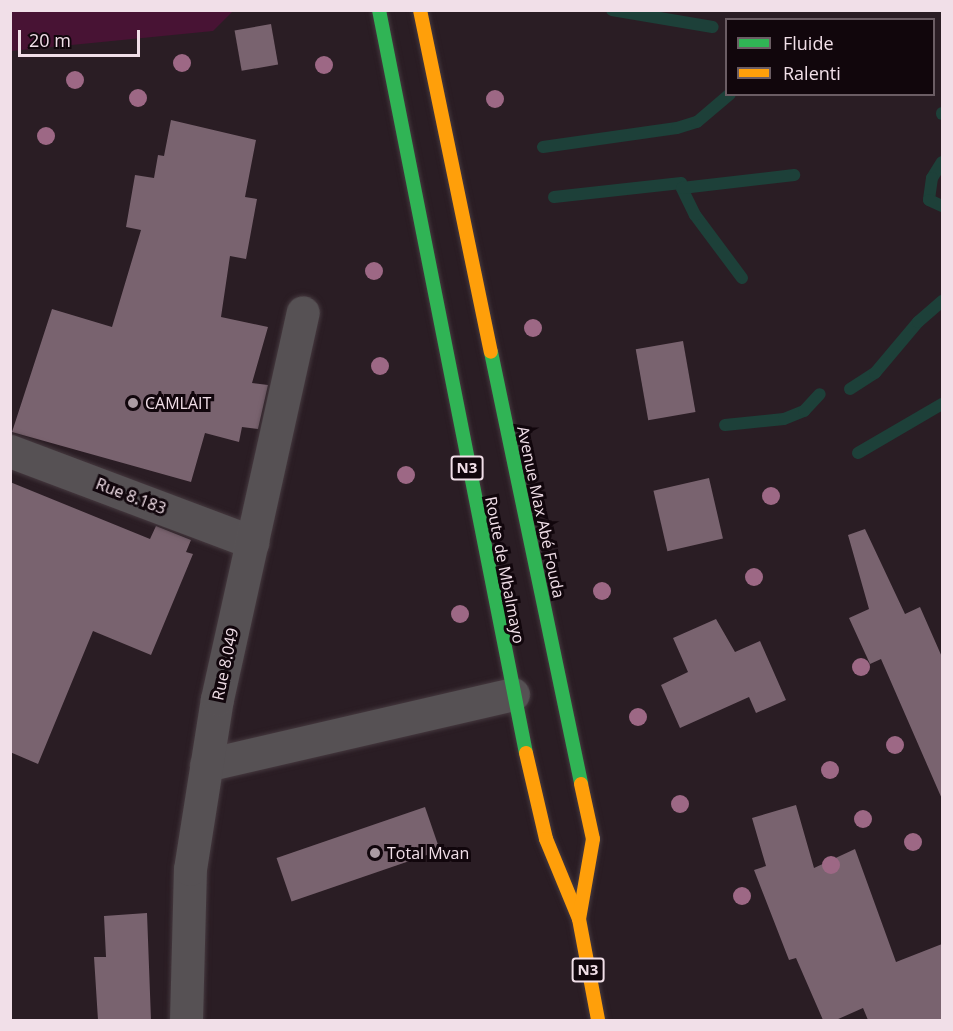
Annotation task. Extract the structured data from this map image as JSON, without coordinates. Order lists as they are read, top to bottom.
{
  "streets": {
    "highway": ["N3", "Avenue Max Abé Fouda", "Route de Mbalmayo"],
    "street": ["Rue 8.183", "Rue 8.049"]
  },
  "crossings": [
    ["Rue 8.183", "Rue 8.049"],
    ["Avenue Max Abé Fouda", "Route de Mbalmayo"]
  ],
  "places": ["CAMLAIT", "Total Mvan"],
  "legend": ["Fluide", "Ralenti"],
  "scale_bar": "20 m"
}
